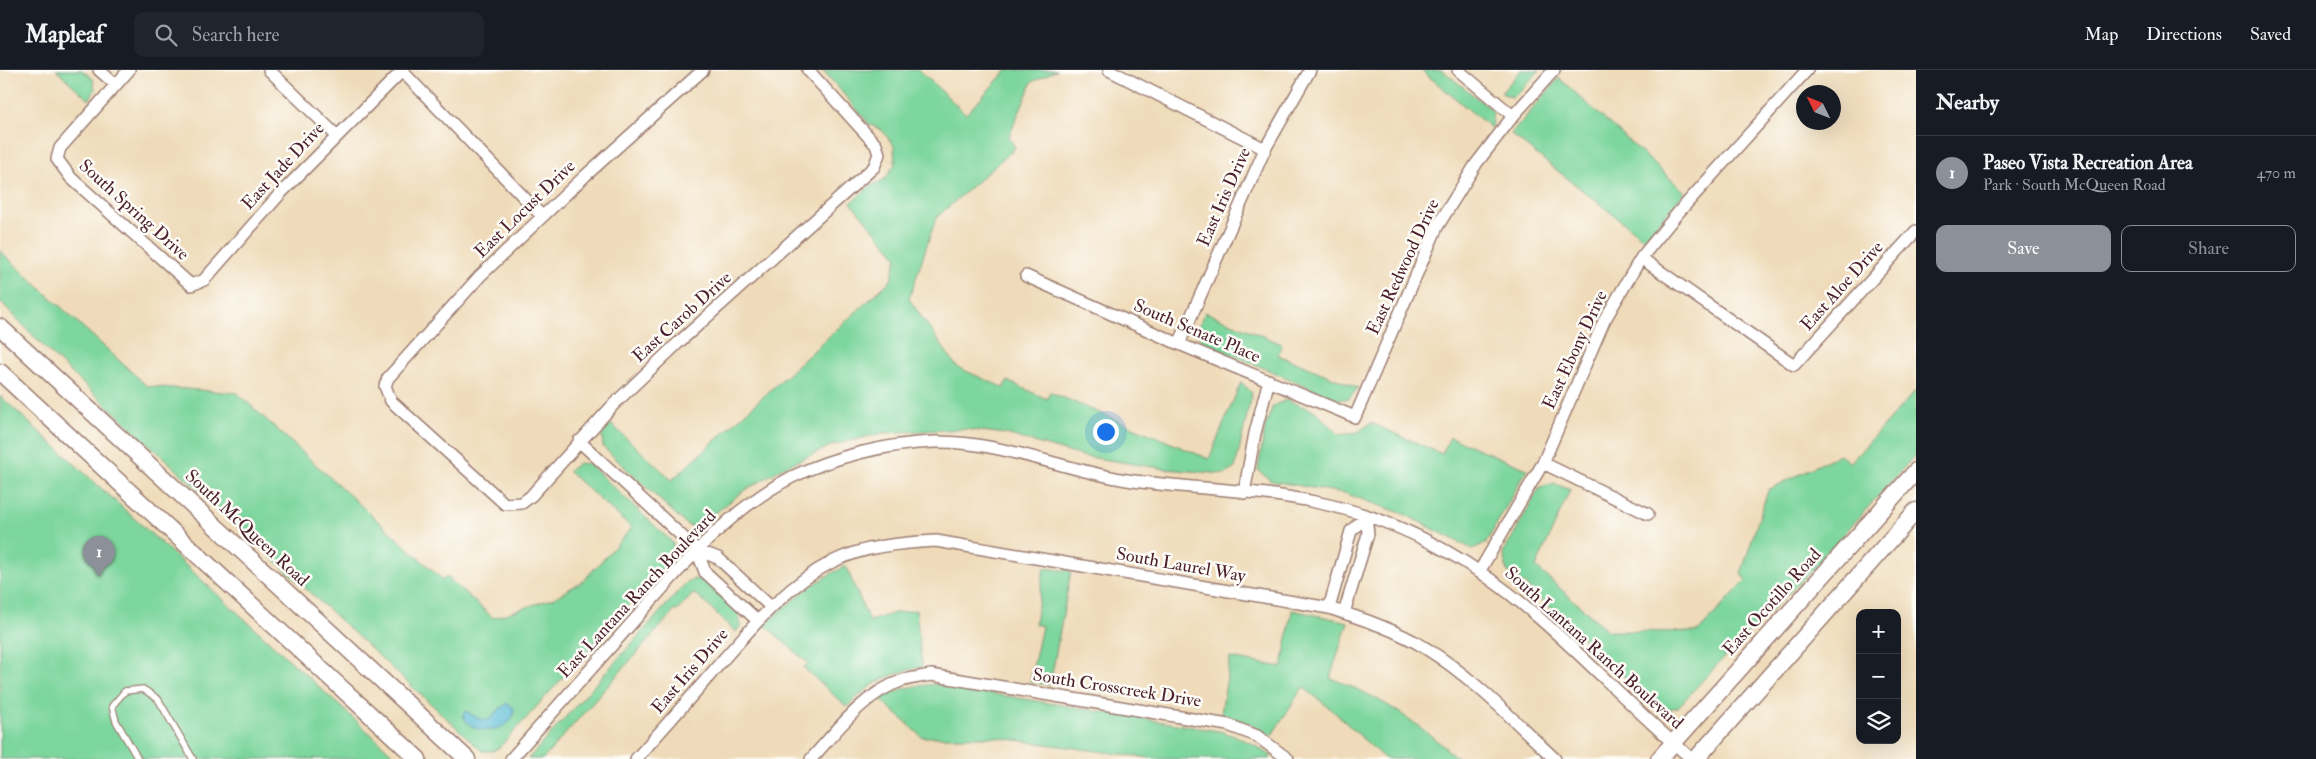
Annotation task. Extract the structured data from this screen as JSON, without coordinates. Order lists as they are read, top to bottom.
{
  "streets": {
    "main road": ["South McQueen Road", "East Ocotillo Road"],
    "street": [
      "East Jade Drive",
      "East Iris Drive",
      "East Locust Drive",
      "South Spring Drive",
      "East Redwood Drive",
      "East Aloe Drive",
      "East Carob Drive",
      "South Senate Place",
      "East Ebony Drive",
      "South Laurel Way",
      "East Lantana Ranch Boulevard",
      "South Lantana Ranch Boulevard",
      "South Crosscreek Drive"
    ]
  },
  "crossings": [
    ["East Jade Drive", "South Spring Drive"],
    ["East Iris Drive", "South Senate Place"],
    ["East Iris Drive", "South Laurel Way"],
    ["East Locust Drive", "East Carob Drive"],
    ["East Redwood Drive", "South Senate Place"],
    ["East Aloe Drive", "East Ebony Drive"],
    ["East Ebony Drive", "South Lantana Ranch Boulevard"],
    ["East Lantana Ranch Boulevard", "South Lantana Ranch Boulevard"],
    ["East Ocotillo Road", "South Lantana Ranch Boulevard"]
  ],
  "north": "top left",
  "page": {
    "header": "Mapleaf",
    "search": "Search here",
    "nav": ["Map", "Directions", "Saved"],
    "heading": "Nearby",
    "list": [
      {
        "mark": "1",
        "name": "Paseo Vista Recreation Area",
        "note": "Park · South McQueen Road",
        "value": "470 m"
      }
    ],
    "buttons": ["Save", "Share"],
    "pins": "1",
    "map_buttons": ["+", "−"]
  }
}
